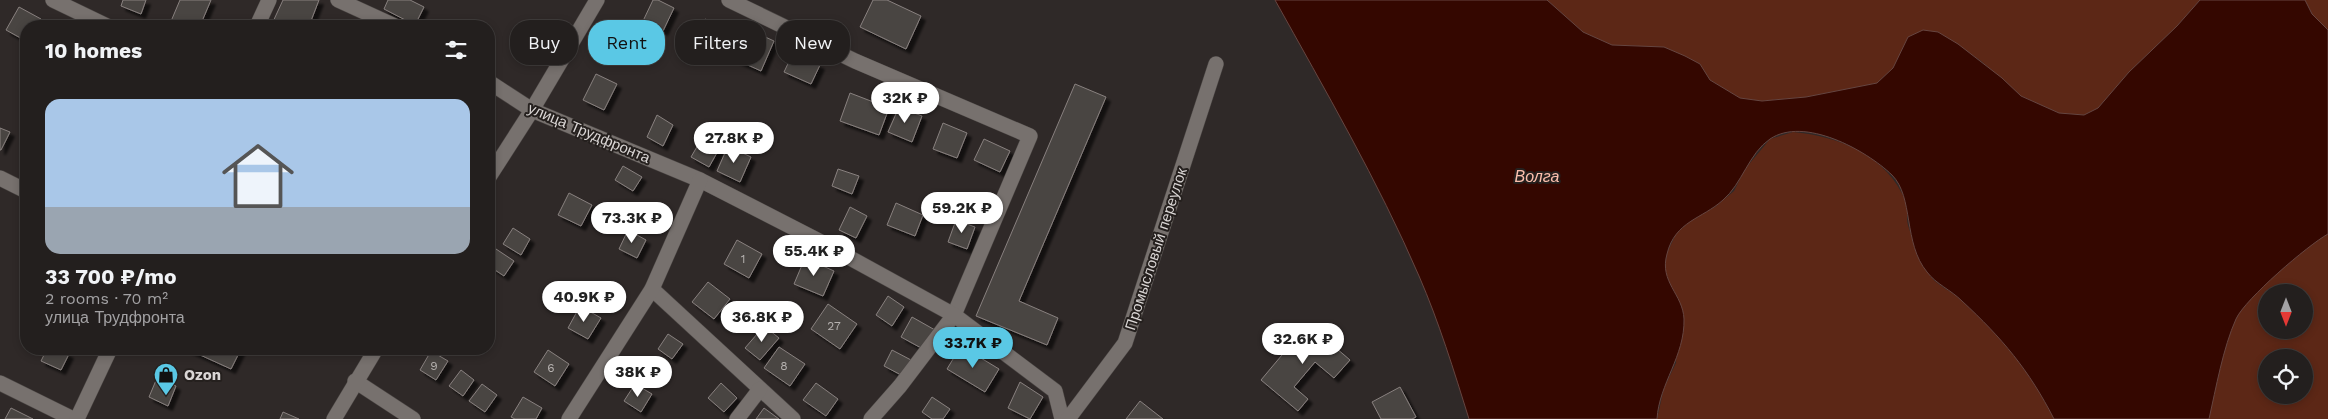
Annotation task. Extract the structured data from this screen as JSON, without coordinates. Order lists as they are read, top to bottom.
{
  "streets": {
    "street": ["улица Трудфронта", "Промысловый переулок"]
  },
  "water": ["Волга"],
  "places": {
    "shop": ["Ozon"]
  },
  "house_numbers": [
    "1",
    "27",
    "9",
    "8",
    "6"
  ],
  "north": "bottom",
  "page": {
    "chip": [
      "Buy",
      "Rent",
      "Filters",
      "New"
    ],
    "heading": "10 homes",
    "list": [
      {
        "name": "33 700 ₽/mo",
        "note": "2 rooms · 70 m² · улица Трудфронта"
      }
    ],
    "price": [
      "32K ₽",
      "27.8K ₽",
      "59.2K ₽",
      "73.3K ₽",
      "55.4K ₽",
      "40.9K ₽",
      "36.8K ₽",
      "32.6K ₽",
      "33.7K ₽",
      "38K ₽"
    ]
  }
}
